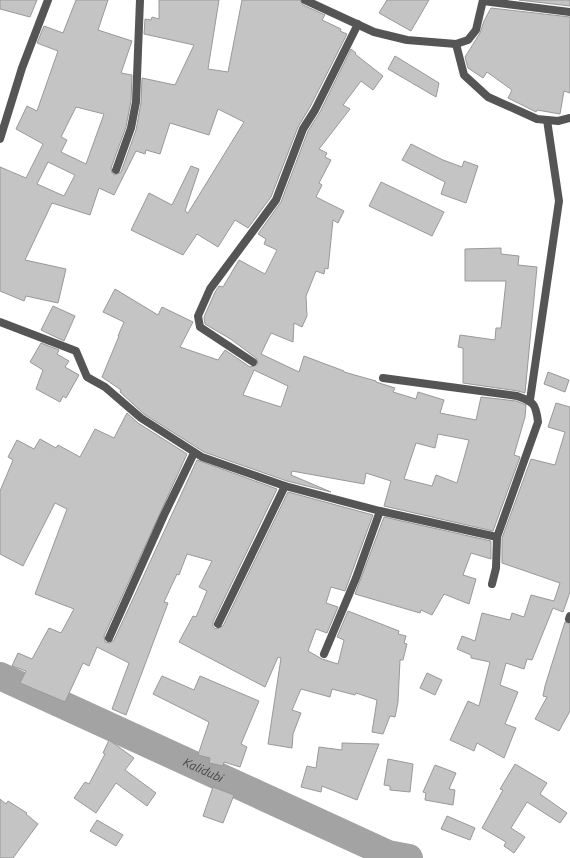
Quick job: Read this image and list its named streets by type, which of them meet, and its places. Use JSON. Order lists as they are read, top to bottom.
{
  "water": ["Kalidubi"]
}
